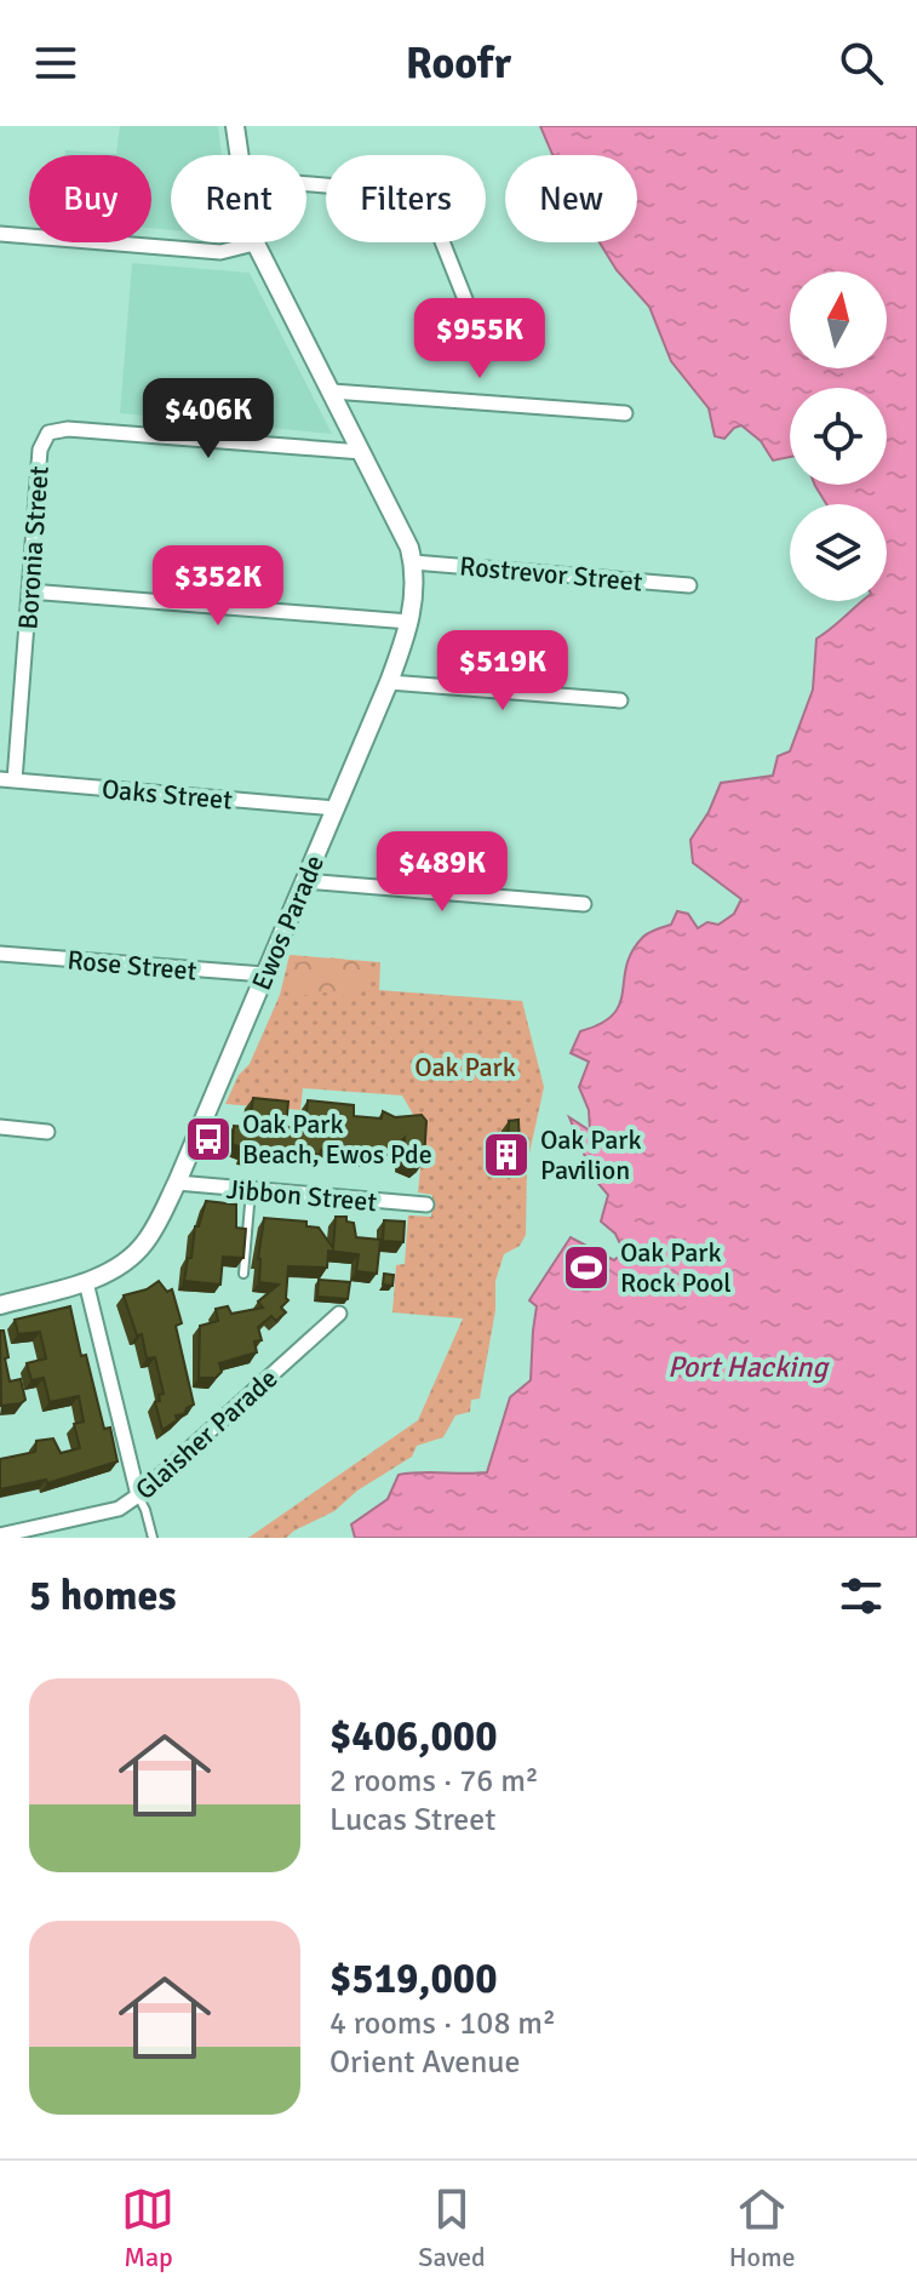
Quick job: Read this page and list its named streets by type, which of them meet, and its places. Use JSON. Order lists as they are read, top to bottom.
{
  "streets": {
    "street": [
      "Boronia Street",
      "Rostrevor Street",
      "Oaks Street",
      "Ewos Parade",
      "Rose Street",
      "Jibbon Street",
      "Glaisher Parade"
    ]
  },
  "crossings": [
    ["Boronia Street", "Oaks Street"],
    ["Boronia Street", "Ewos Parade"],
    ["Rostrevor Street", "Ewos Parade"],
    ["Oaks Street", "Ewos Parade"],
    ["Ewos Parade", "Rose Street"],
    ["Ewos Parade", "Jibbon Street"]
  ],
  "water": ["Port Hacking"],
  "parks": ["Oak Park"],
  "places": {
    "bus stop": ["Oak Park Beach, Ewos Pde"],
    "building": ["Oak Park Pavilion"],
    "sports": ["Oak Park Rock Pool"]
  },
  "north": "top",
  "page": {
    "header": "Roofr",
    "chip": [
      "Buy",
      "Rent",
      "Filters",
      "New"
    ],
    "price": [
      "$955K",
      "$406K",
      "$352K",
      "$519K",
      "$489K"
    ],
    "heading": "5 homes",
    "list": [
      {
        "name": "$406,000",
        "note": "2 rooms · 76 m² · Lucas Street"
      },
      {
        "name": "$519,000",
        "note": "4 rooms · 108 m² · Orient Avenue"
      }
    ],
    "tabs": ["Map", "Saved", "Home"]
  }
}
